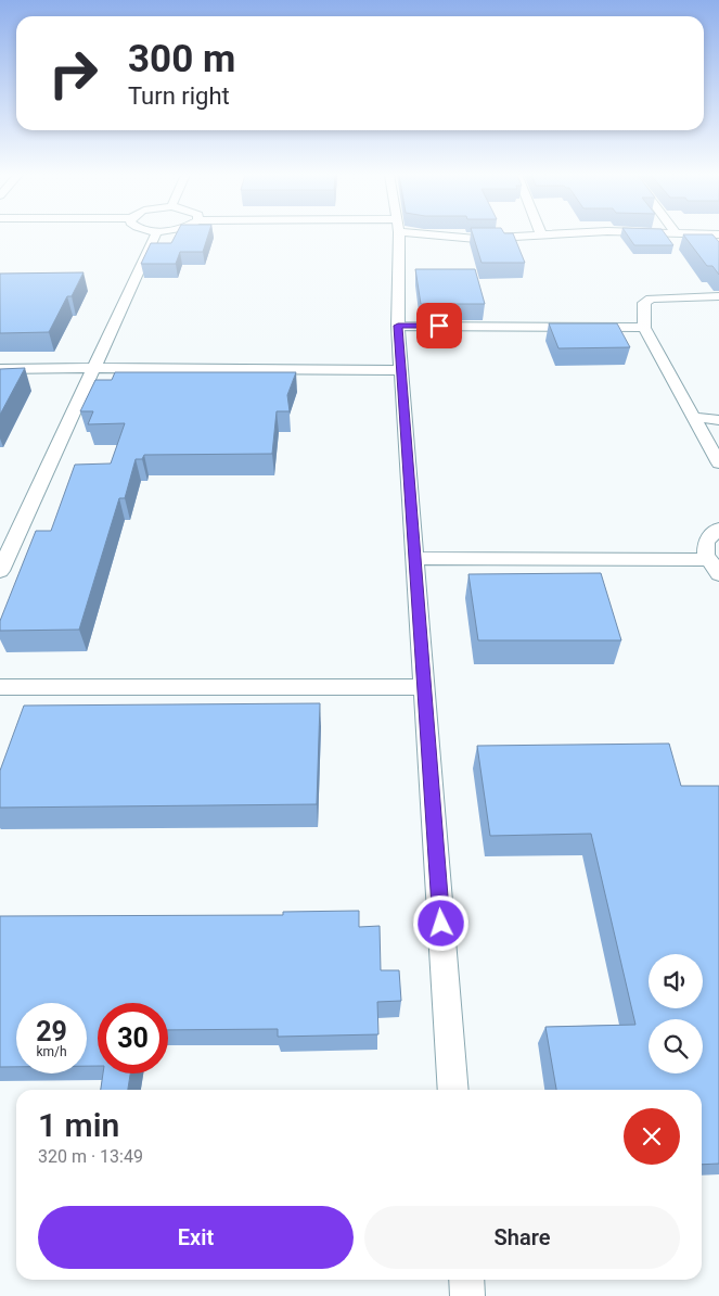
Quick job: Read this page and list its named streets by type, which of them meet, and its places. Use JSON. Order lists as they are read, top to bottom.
{
  "page": {
    "turn": ["300 m", "Turn right"],
    "speed": "29 km/h",
    "limit": "30",
    "heading": ["1 min", "320 m · 13:49"],
    "buttons": ["Exit", "Share"]
  }
}
